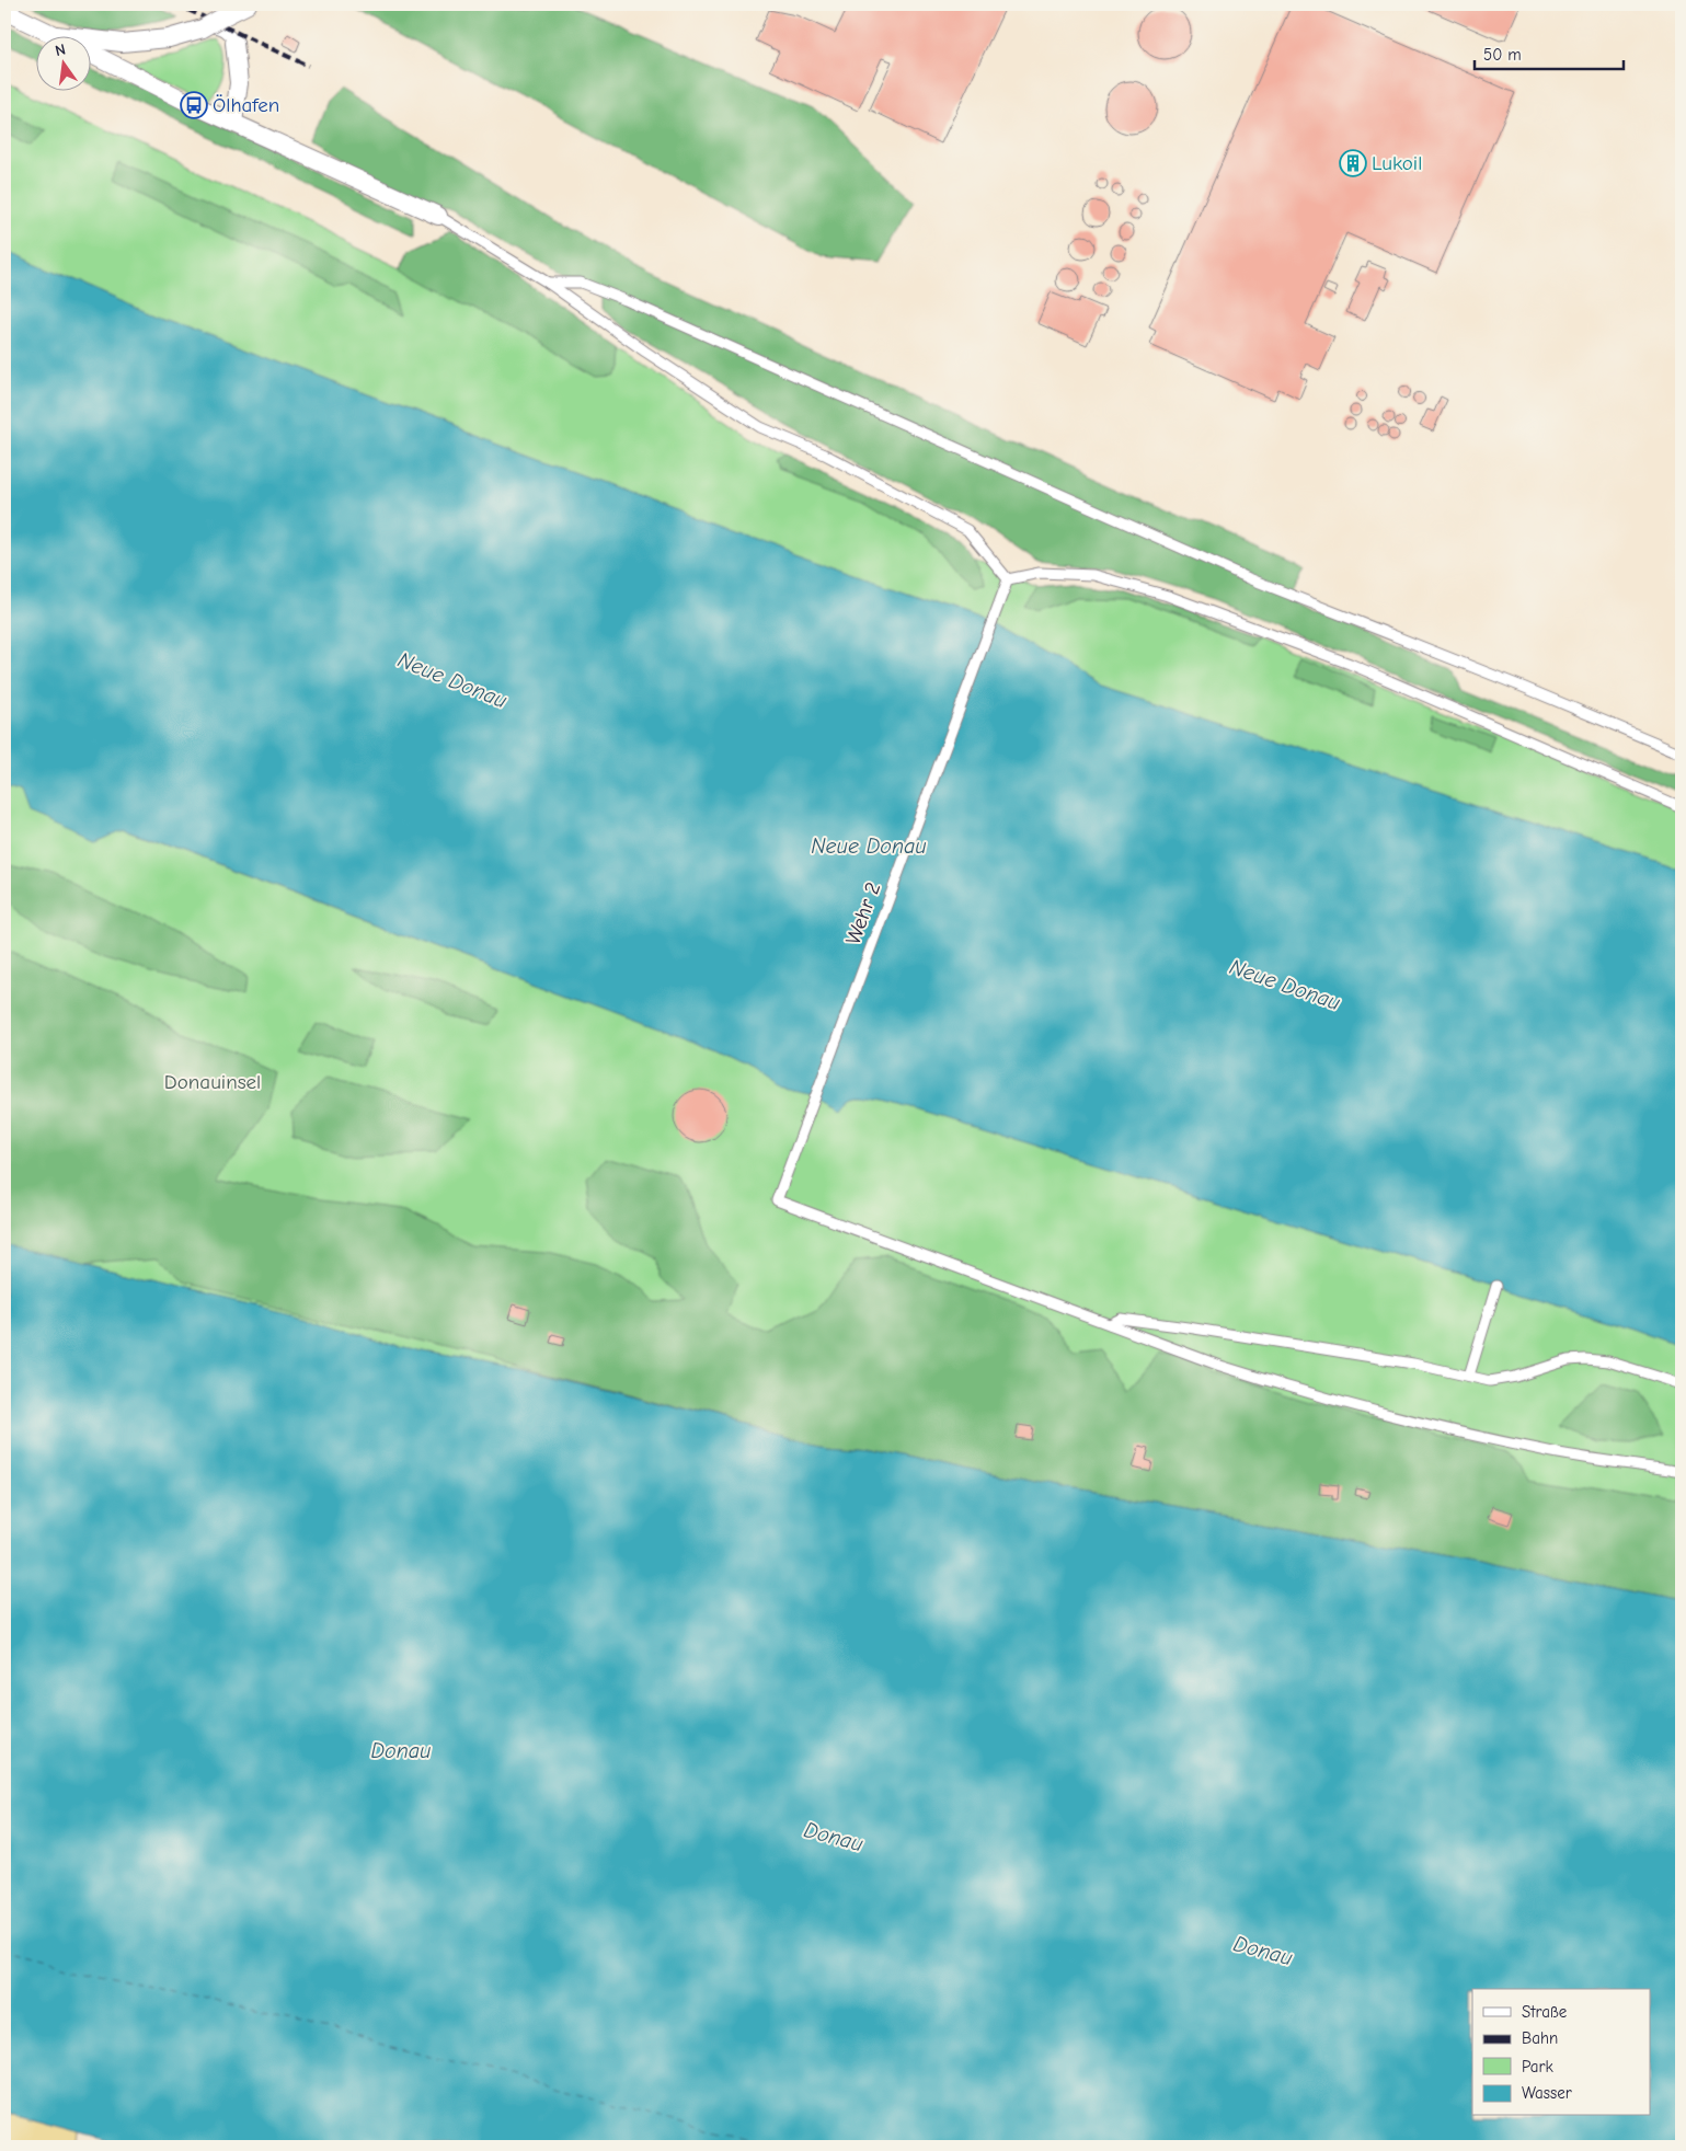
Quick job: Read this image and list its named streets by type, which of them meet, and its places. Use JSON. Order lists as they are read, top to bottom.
{
  "streets": {
    "lane": ["Wehr 2"]
  },
  "water": ["Neue Donau", "Donau"],
  "parks": ["Donauinsel"],
  "places": {
    "bus stop": ["Ölhafen"],
    "building": ["Lukoil"]
  },
  "legend": [
    "Straße",
    "Bahn",
    "Park",
    "Wasser"
  ],
  "scale_bar": "50 m",
  "north": "top"
}
